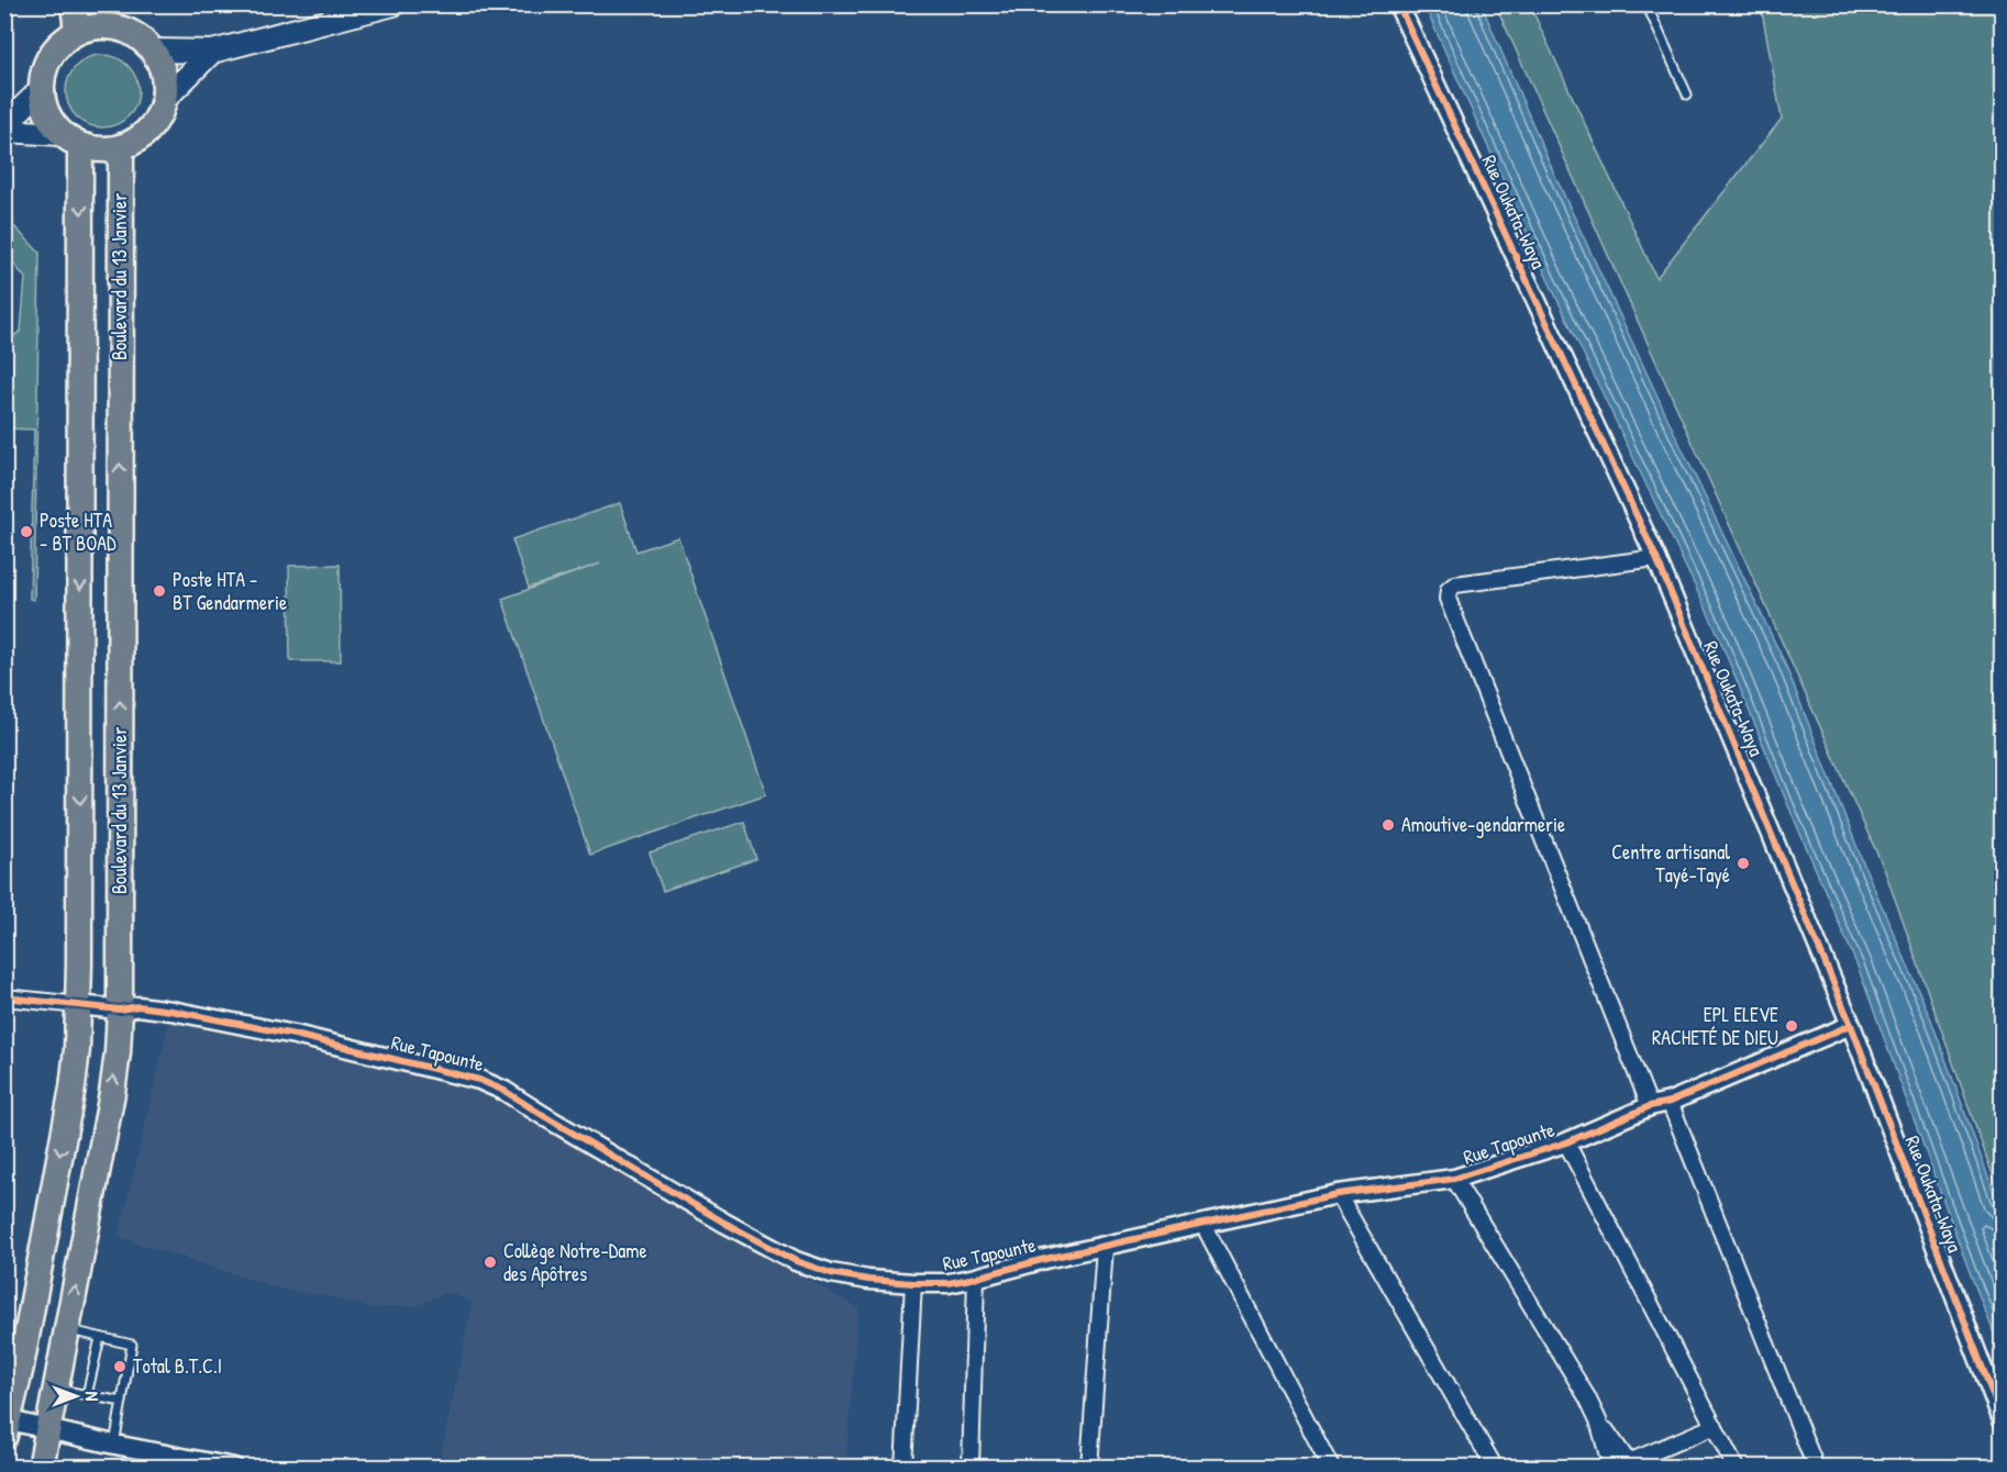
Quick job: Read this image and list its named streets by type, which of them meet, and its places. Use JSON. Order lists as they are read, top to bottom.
{
  "streets": {
    "highway": ["Boulevard du 13 Janvier"],
    "street": ["Rue Oukata-Waya", "Rue Tapounte"]
  },
  "crossings": [
    ["Rue Oukata-Waya", "Rue Tapounte"],
    ["Boulevard du 13 Janvier", "Rue Tapounte"]
  ],
  "places": [
    "Poste HTA - BT BOAD",
    "Poste HTA - BT Gendarmerie",
    "Amoutive-gendarmerie",
    "Centre artisanal Tayé-Tayé",
    "EPL ELEVE RACHETÉ DE DIEU",
    "Collège Notre-Dame des Apôtres",
    "Total B.T.C.I"
  ],
  "north": "right"
}
